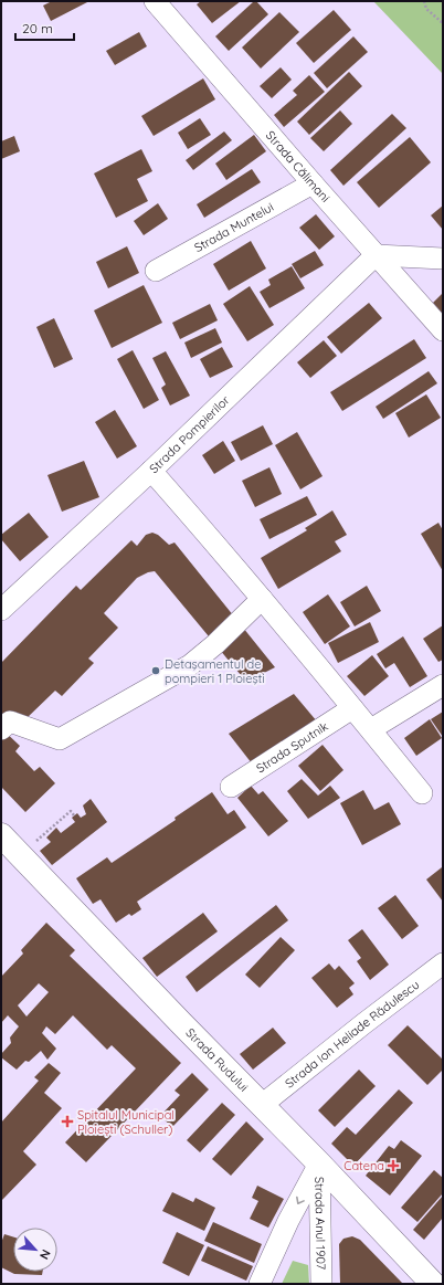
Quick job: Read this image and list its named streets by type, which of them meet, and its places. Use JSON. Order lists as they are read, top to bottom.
{
  "streets": {
    "main road": ["Strada Rudului"],
    "street": [
      "Strada Călimani",
      "Strada Muntelui",
      "Strada Pompierilor",
      "Strada Sputnik",
      "Strada Ion Heliade Rădulescu",
      "Strada Anul 1907"
    ]
  },
  "crossings": [
    ["Strada Călimani", "Strada Muntelui"],
    ["Strada Călimani", "Strada Pompierilor"],
    ["Strada Ion Heliade Rădulescu", "Strada Rudului"],
    ["Strada Rudului", "Strada Anul 1907"]
  ],
  "places": {
    "other": ["Detaşamentul de pompieri 1 Ploieşti"],
    "health": ["Spitalul Municipal Ploiești (Schuller)", "Catena"]
  },
  "scale_bar": "20 m",
  "north": "bottom right"
}
